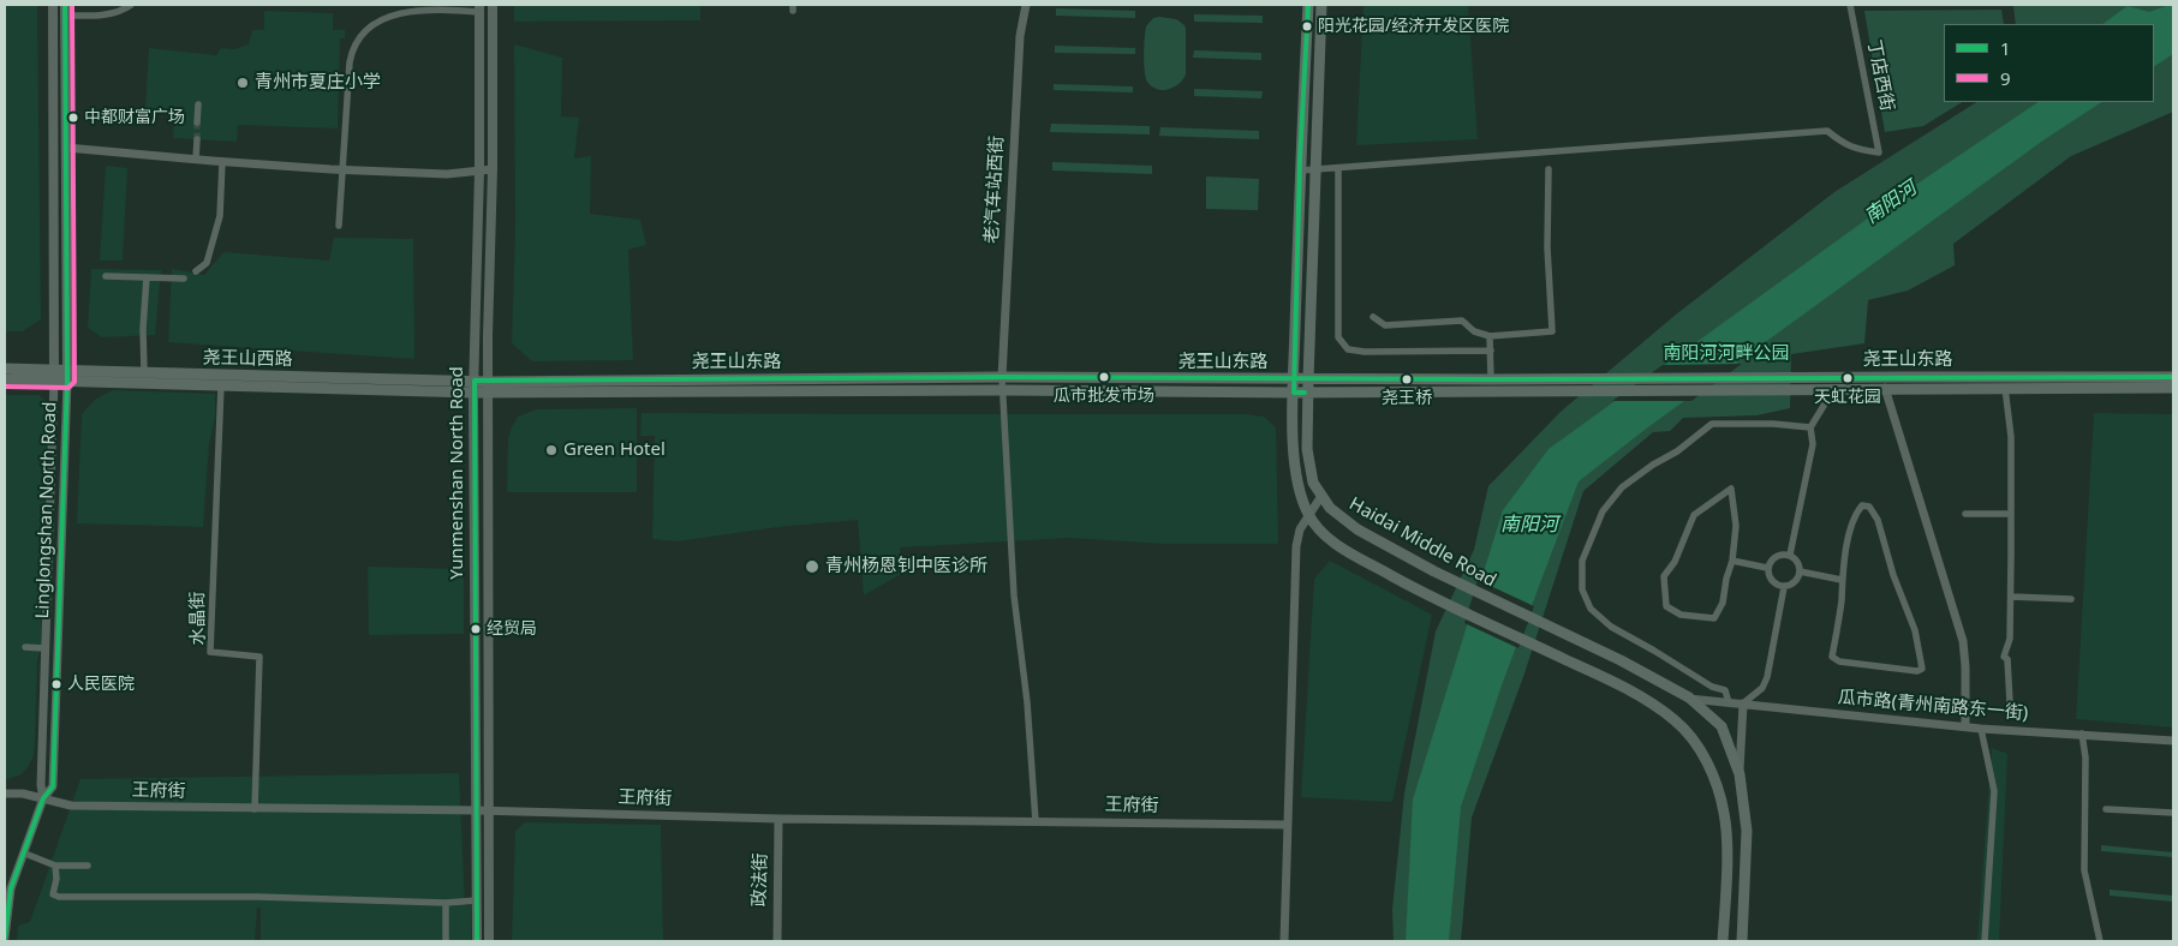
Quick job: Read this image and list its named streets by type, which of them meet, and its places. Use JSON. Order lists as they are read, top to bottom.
{
  "streets": {
    "main road": [
      "尧王山西路",
      "尧王山东路",
      "Yunmenshan North Road",
      "Linglongshan North Road",
      "Haidai Middle Road"
    ],
    "street": [
      "丁店西街",
      "老汽车站西街",
      "水晶街",
      "瓜市路(青州南路东一街)",
      "王府街",
      "政法街"
    ]
  },
  "crossings": [
    ["老汽车站西街", "尧王山东路"],
    ["尧王山西路", "尧王山东路"],
    ["尧王山西路", "Yunmenshan North Road"],
    ["尧王山西路", "Linglongshan North Road"],
    ["尧王山西路", "水晶街"],
    ["尧王山东路", "Yunmenshan North Road"],
    ["尧王山东路", "Haidai Middle Road"],
    ["Yunmenshan North Road", "王府街"],
    ["Linglongshan North Road", "王府街"],
    ["Haidai Middle Road", "瓜市路(青州南路东一街)"],
    ["水晶街", "王府街"],
    ["王府街", "政法街"]
  ],
  "water": ["南阳河"],
  "parks": ["南阳河河畔公园"],
  "places": [
    "阳光花园/经济开发区医院",
    "青州市夏庄小学",
    "中都财富广场",
    "瓜市批发市场",
    "天虹花园",
    "尧王桥",
    "Green Hotel",
    "青州杨恩钊中医诊所",
    "经贸局",
    "人民医院"
  ],
  "lines": ["transit line 1", "transit line 9"],
  "legend": ["1", "9"]
}
